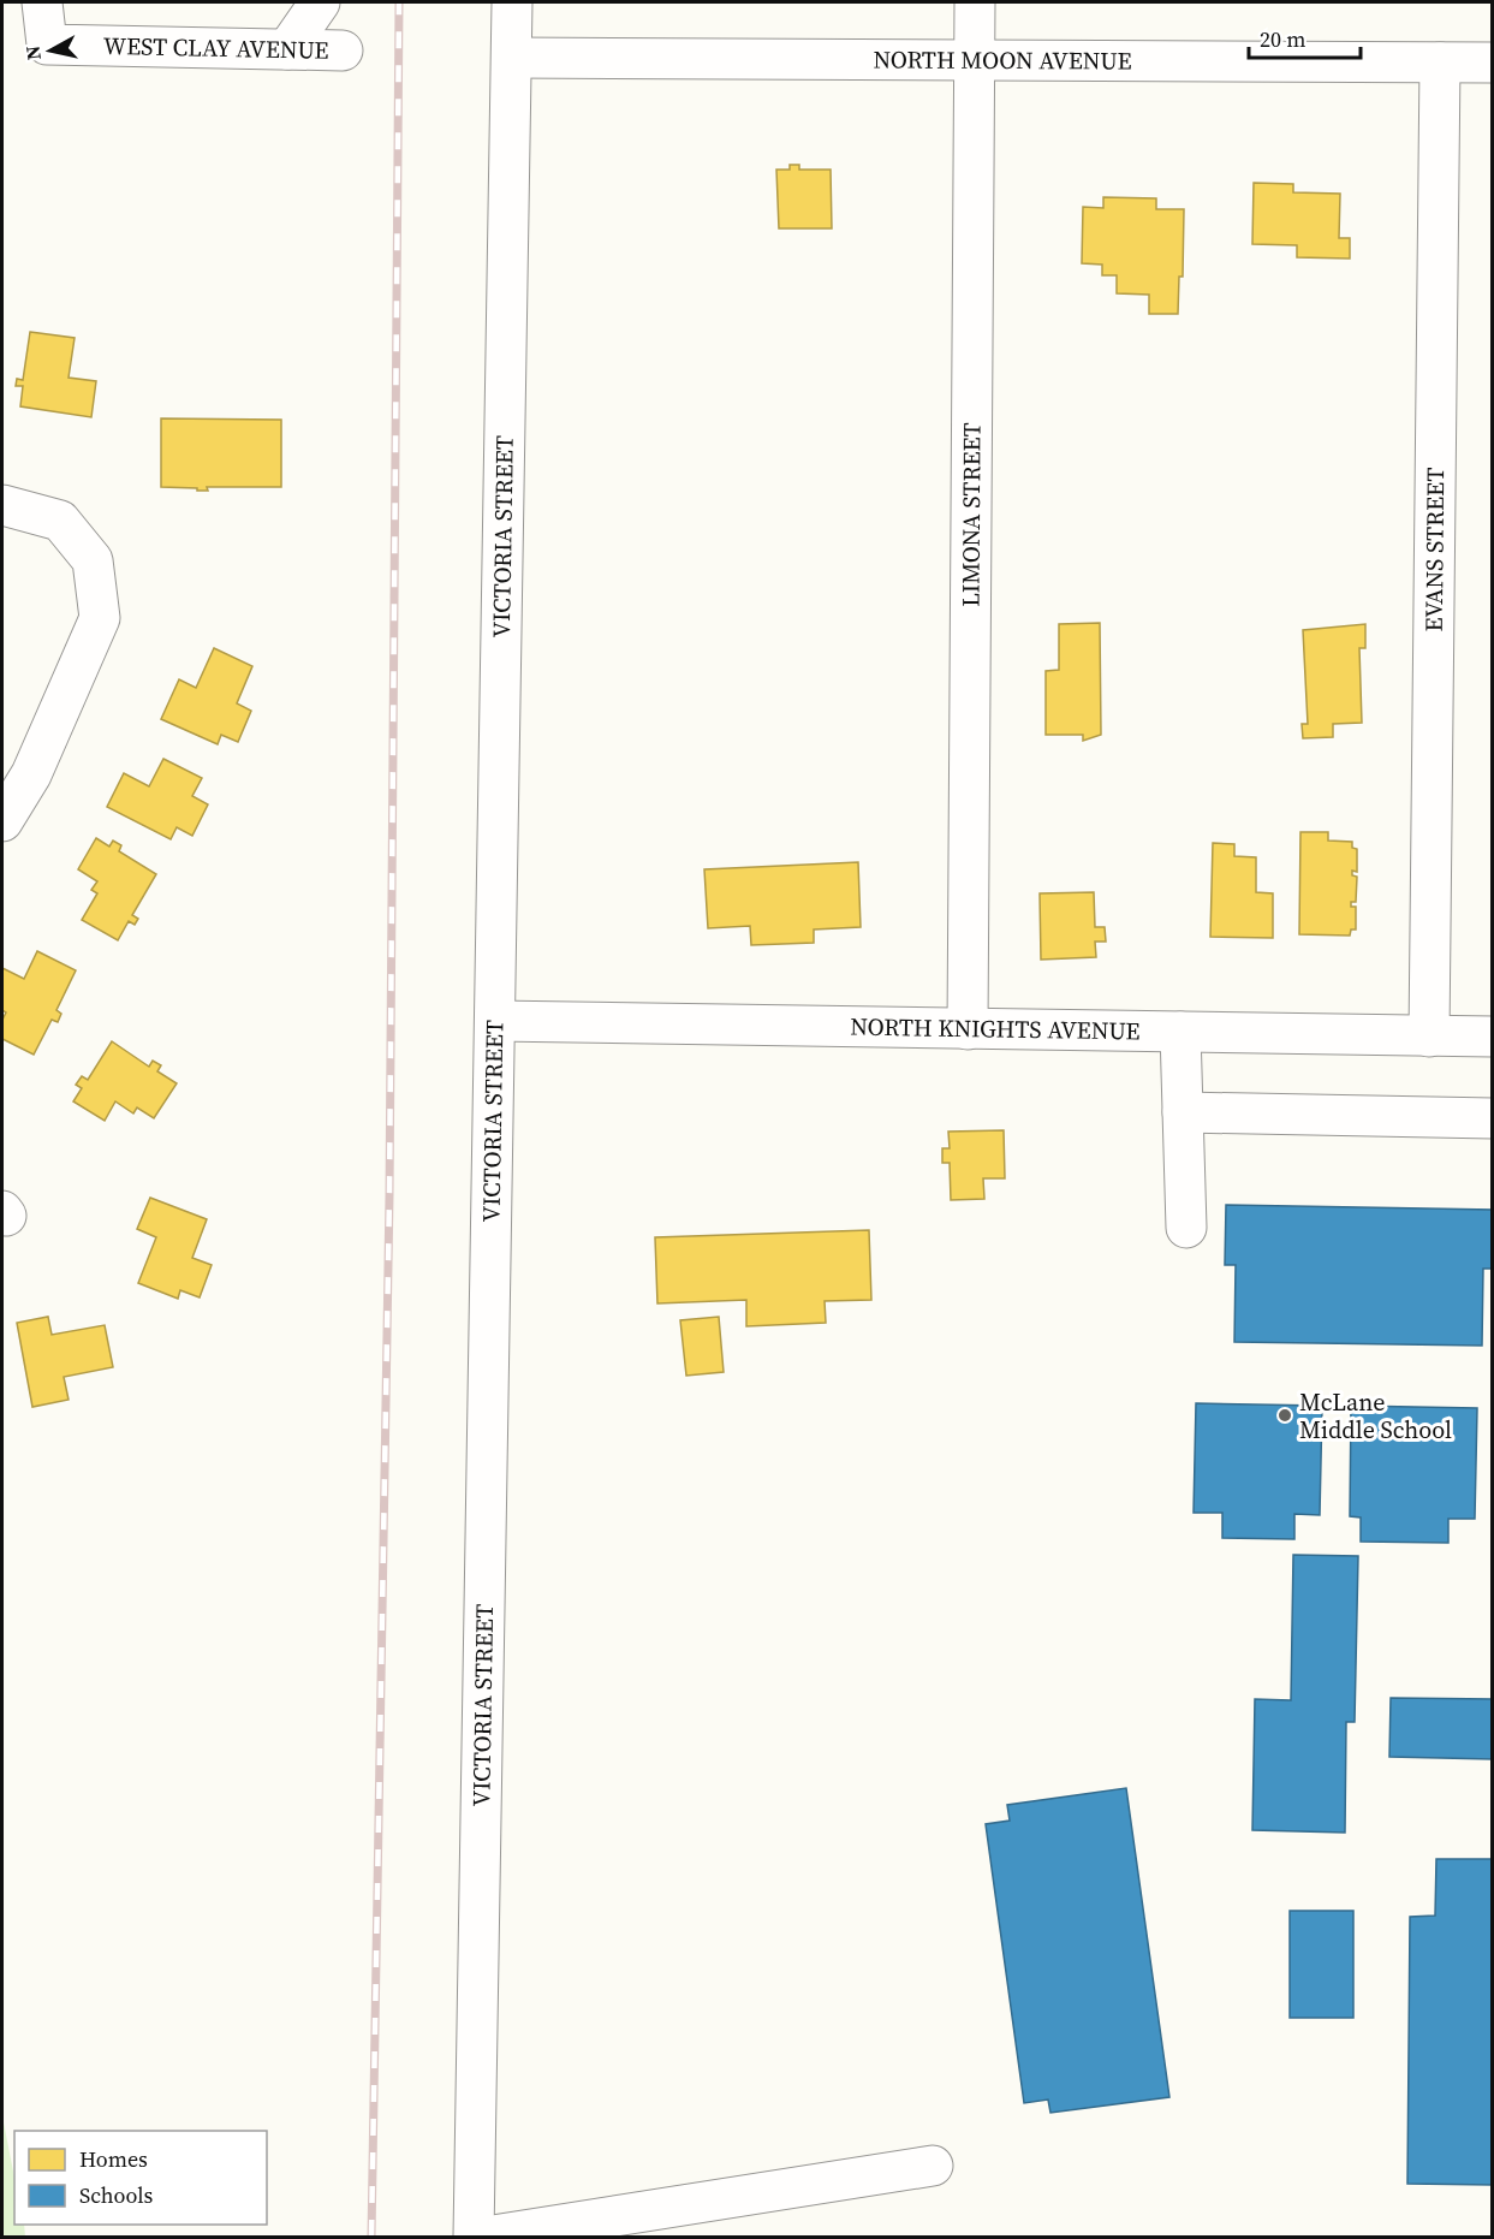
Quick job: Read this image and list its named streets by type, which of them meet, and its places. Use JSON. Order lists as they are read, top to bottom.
{
  "streets": {
    "street": [
      "WEST CLAY AVENUE",
      "NORTH MOON AVENUE",
      "LIMONA STREET",
      "VICTORIA STREET",
      "EVANS STREET",
      "NORTH KNIGHTS AVENUE"
    ]
  },
  "crossings": [
    ["NORTH MOON AVENUE", "LIMONA STREET"],
    ["NORTH MOON AVENUE", "VICTORIA STREET"],
    ["NORTH MOON AVENUE", "EVANS STREET"],
    ["LIMONA STREET", "NORTH KNIGHTS AVENUE"],
    ["VICTORIA STREET", "NORTH KNIGHTS AVENUE"],
    ["EVANS STREET", "NORTH KNIGHTS AVENUE"]
  ],
  "places": ["McLane Middle School"],
  "legend": ["Homes", "Schools"],
  "scale_bar": "20 m",
  "north": "left"
}
